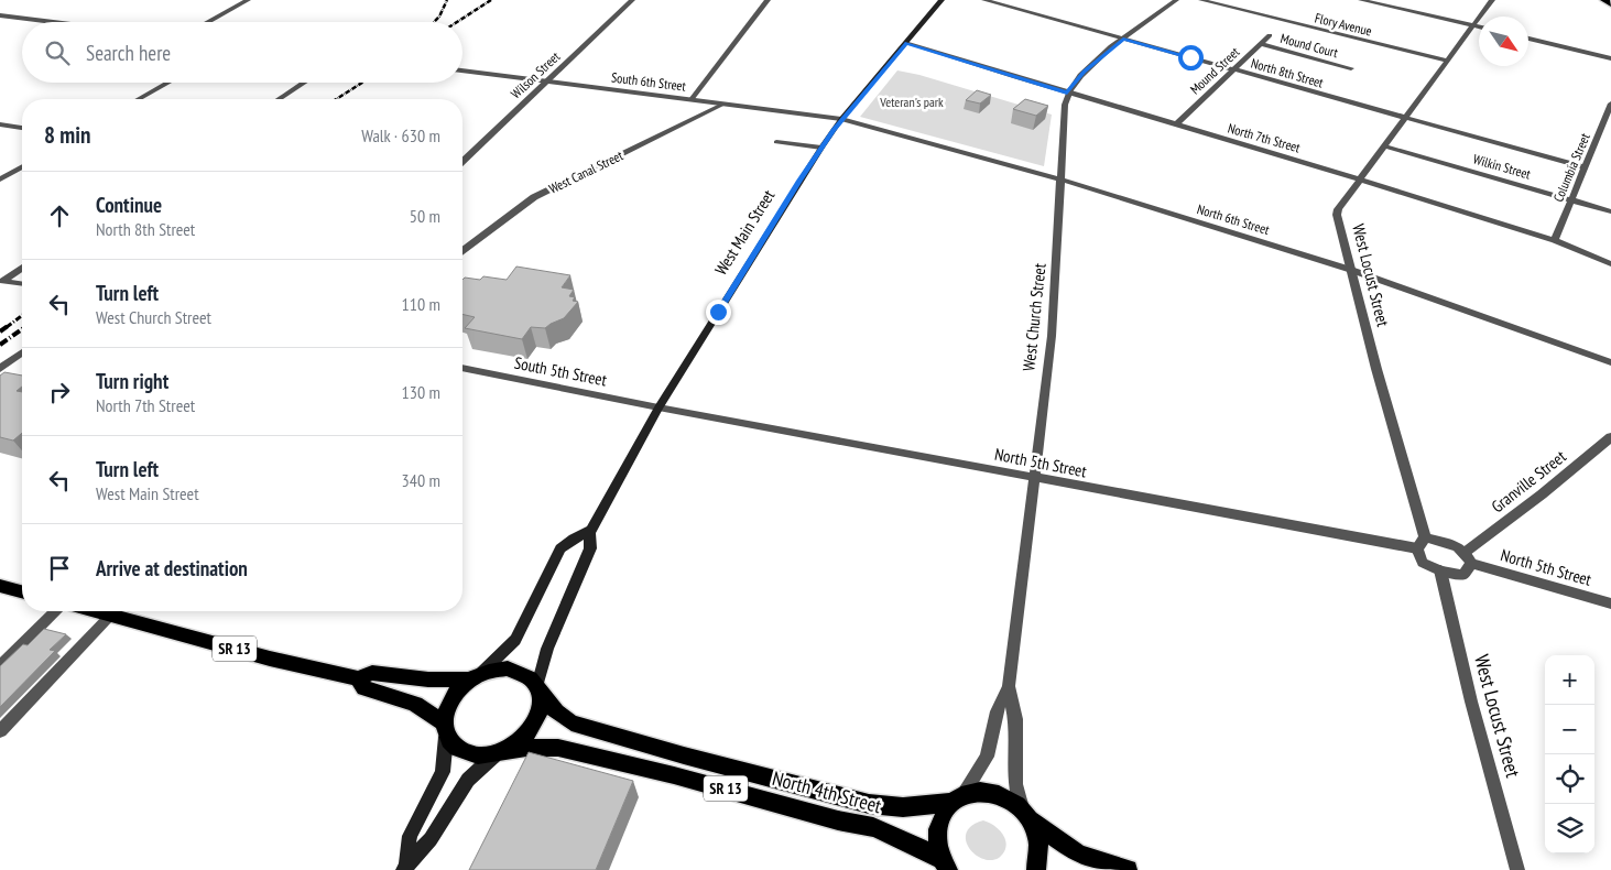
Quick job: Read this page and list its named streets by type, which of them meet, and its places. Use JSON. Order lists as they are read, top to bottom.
{
  "streets": {
    "main road": ["West Main Street", "SR 13", "North 4th Street"],
    "street": [
      "Flory Avenue",
      "Mound Court",
      "Mound Street",
      "North 8th Street",
      "Wilson Street",
      "South 6th Street",
      "North 7th Street",
      "Wilkin Street",
      "Columbia Street",
      "West Canal Street",
      "North 6th Street",
      "West Locust Street",
      "West Church Street",
      "South 5th Street",
      "North 5th Street",
      "Granville Street"
    ]
  },
  "crossings": [
    ["Flory Avenue", "West Locust Street"],
    ["Mound Court", "Mound Street"],
    ["Mound Street", "North 8th Street"],
    ["Mound Street", "North 7th Street"],
    ["North 8th Street", "Columbia Street"],
    ["North 8th Street", "West Locust Street"],
    ["Wilson Street", "South 6th Street"],
    ["South 6th Street", "West Canal Street"],
    ["South 6th Street", "North 6th Street"],
    ["South 6th Street", "West Main Street"],
    ["North 7th Street", "Columbia Street"],
    ["North 7th Street", "West Main Street"],
    ["North 7th Street", "West Locust Street"],
    ["North 7th Street", "West Church Street"],
    ["Wilkin Street", "Columbia Street"],
    ["Wilkin Street", "West Locust Street"],
    ["North 6th Street", "West Main Street"],
    ["North 6th Street", "West Locust Street"],
    ["North 6th Street", "West Church Street"],
    ["West Main Street", "South 5th Street"],
    ["West Main Street", "North 5th Street"],
    ["West Locust Street", "North 5th Street"],
    ["West Locust Street", "Granville Street"],
    ["West Church Street", "North 5th Street"],
    ["West Church Street", "North 4th Street"],
    ["South 5th Street", "North 5th Street"],
    ["North 5th Street", "Granville Street"]
  ],
  "parks": ["Veteran's park"],
  "north": "bottom right",
  "page": {
    "search": "Search here",
    "heading": ["8 min", "Walk · 630 m"],
    "list": [
      ["Continue", "North 8th Street", "50 m"],
      ["Turn left", "West Church Street", "110 m"],
      ["Turn right", "North 7th Street", "130 m"],
      ["Turn left", "West Main Street", "340 m"],
      "Arrive at destination"
    ],
    "map_buttons": ["+", "−"]
  }
}
